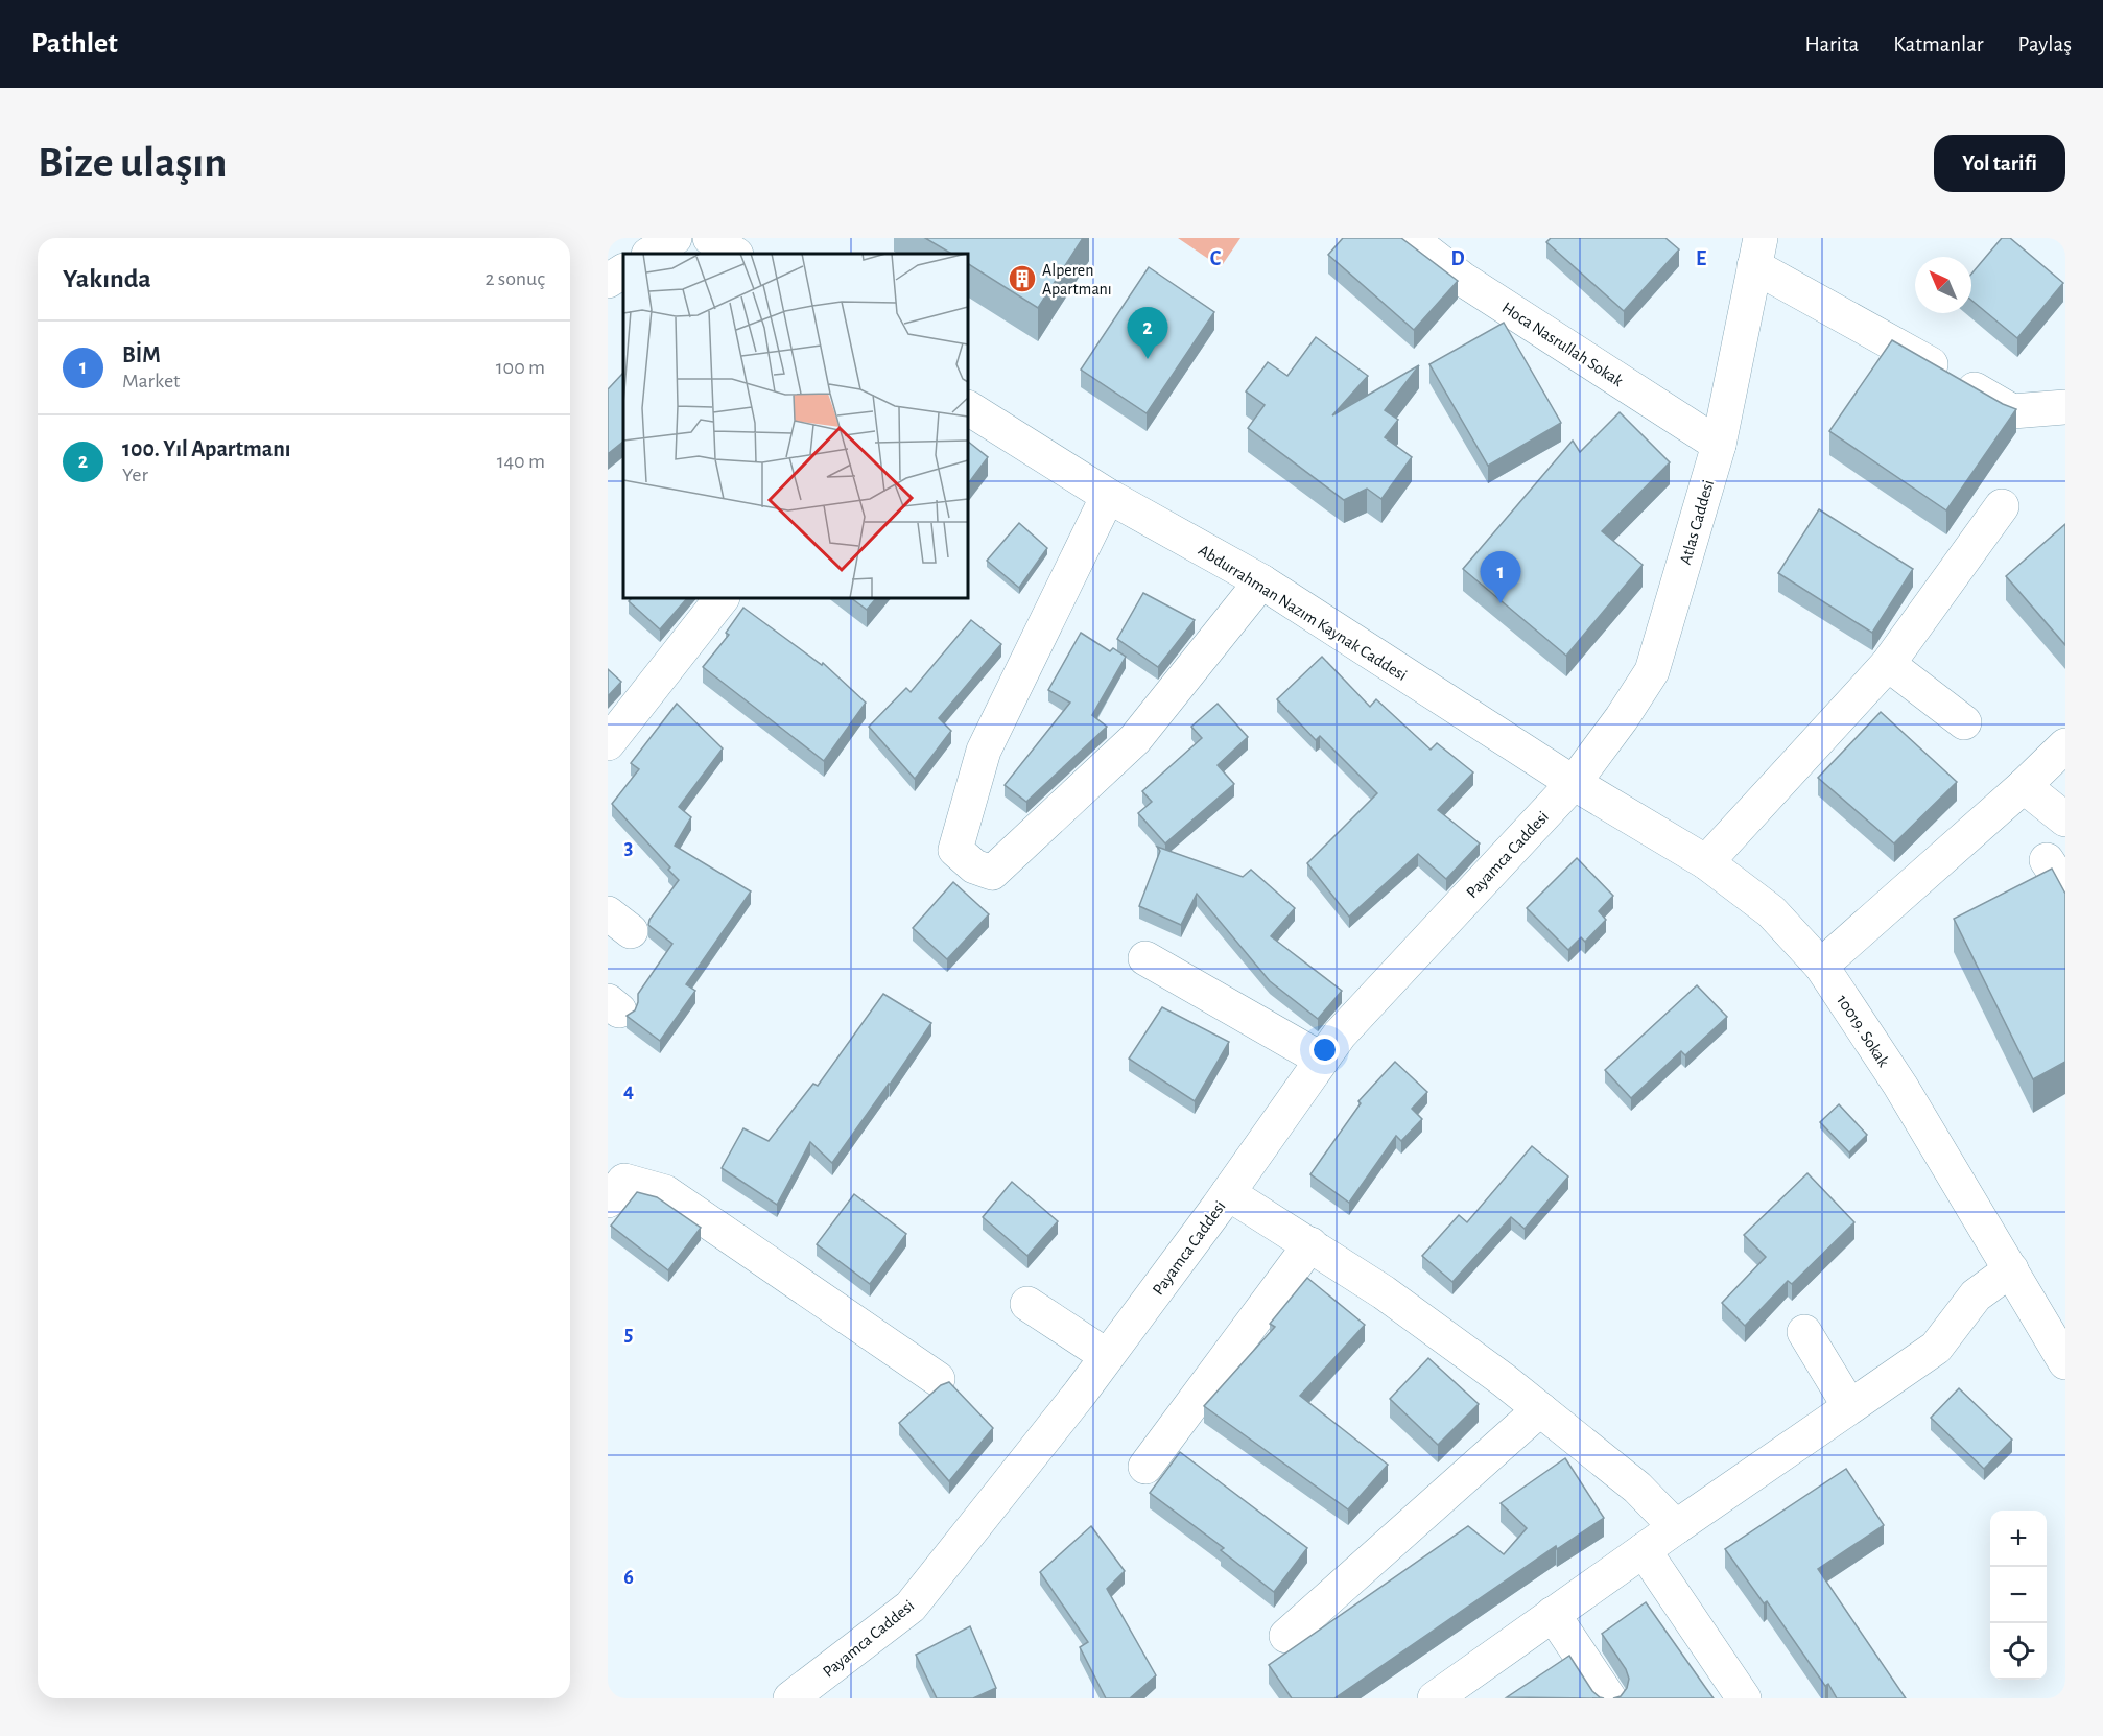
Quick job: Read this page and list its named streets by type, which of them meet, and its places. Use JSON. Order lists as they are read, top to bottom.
{
  "streets": {
    "street": [
      "Hoca Nasrullah Sokak",
      "Atlas Caddesi",
      "Abdurrahman Nazım Kaynak Caddesi",
      "Payamca Caddesi",
      "10019. Sokak"
    ]
  },
  "crossings": [
    ["Hoca Nasrullah Sokak", "Atlas Caddesi"],
    ["Atlas Caddesi", "Abdurrahman Nazım Kaynak Caddesi"],
    ["Atlas Caddesi", "Payamca Caddesi"],
    ["Atlas Caddesi", "10019. Sokak"],
    ["Abdurrahman Nazım Kaynak Caddesi", "Payamca Caddesi"],
    ["Abdurrahman Nazım Kaynak Caddesi", "10019. Sokak"],
    ["Payamca Caddesi", "10019. Sokak"]
  ],
  "places": {
    "building": ["Alperen Apartmanı"]
  },
  "north": "top left",
  "page": {
    "header": "Pathlet",
    "nav": ["Harita", "Katmanlar", "Paylaş"],
    "buttons": "Yol tarifi",
    "title": "Bize ulaşın",
    "heading": ["Yakında", "2 sonuç"],
    "pins": ["2", "1"],
    "list": [
      {
        "mark": "1",
        "name": "BİM",
        "note": "Market",
        "value": "100 m"
      },
      {
        "mark": "2",
        "name": "100. Yıl Apartmanı",
        "note": "Yer",
        "value": "140 m"
      }
    ],
    "map_buttons": ["+", "−"]
  },
  "grid": {
    "columns": ["C", "D", "E"],
    "rows": [
      "3",
      "4",
      "5",
      "6"
    ]
  }
}
